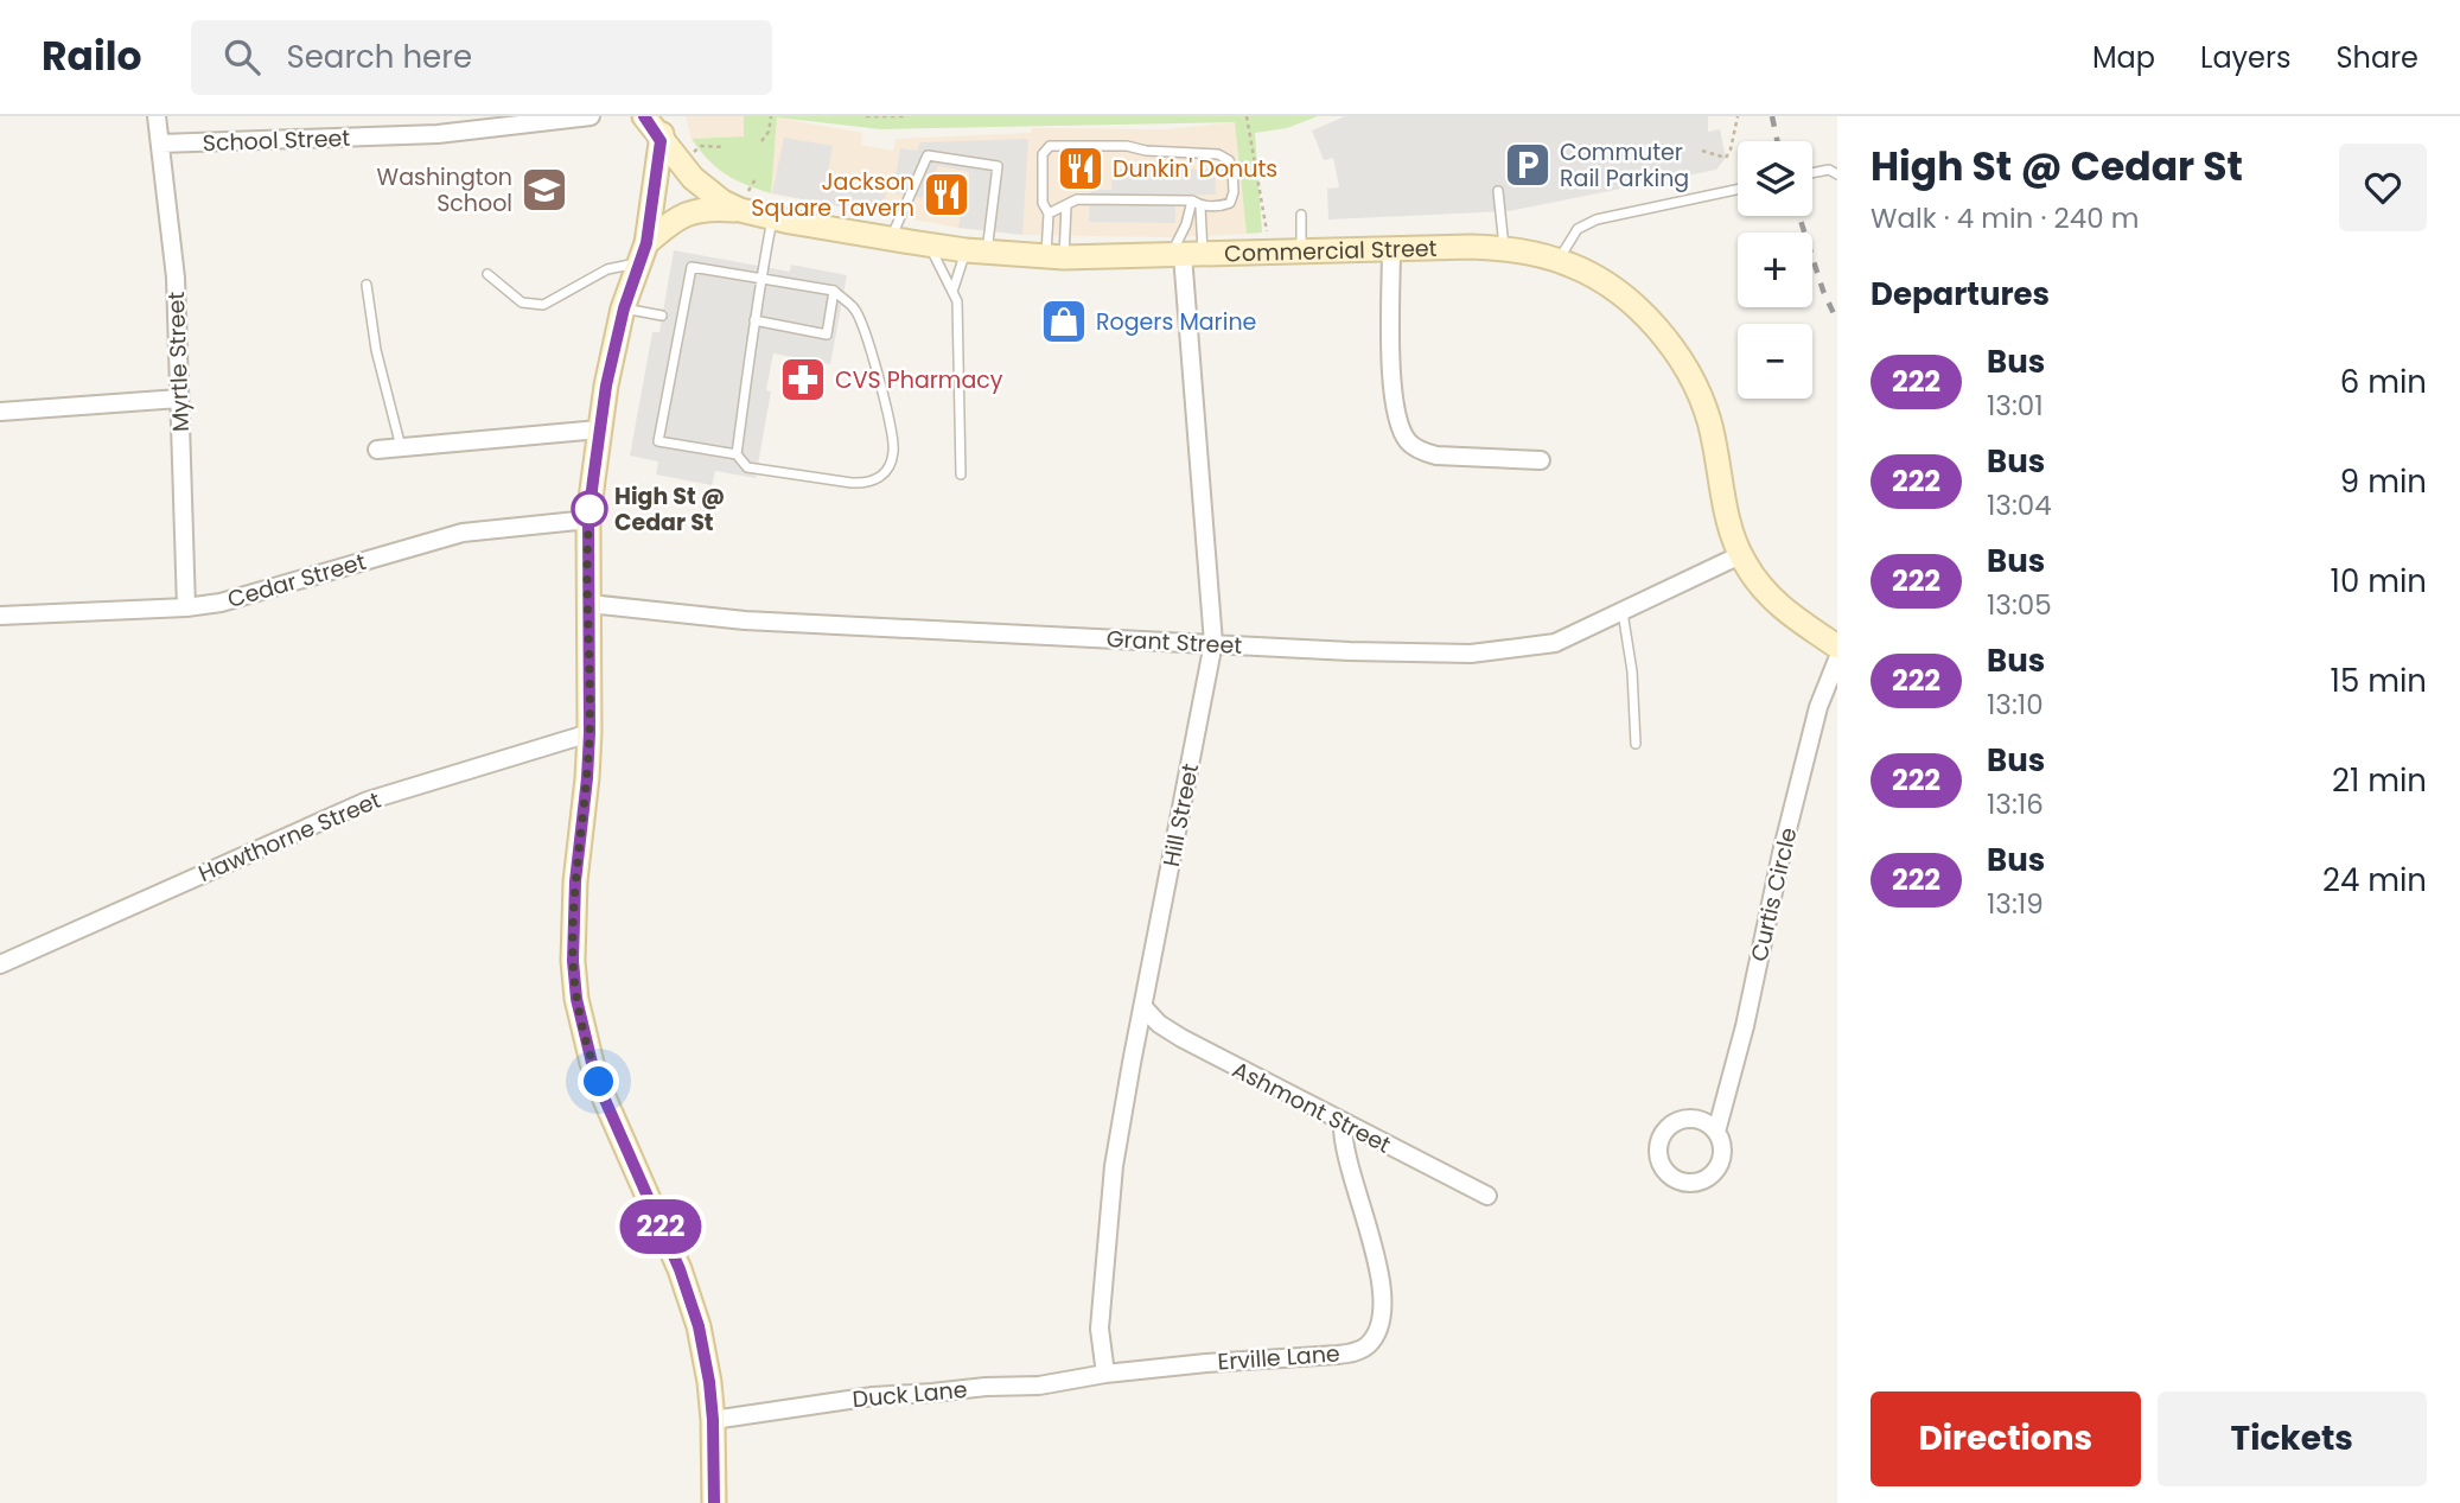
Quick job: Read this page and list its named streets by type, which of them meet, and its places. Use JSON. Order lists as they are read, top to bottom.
{
  "streets": {
    "main road": ["Commercial Street"],
    "street": [
      "School Street",
      "Myrtle Street",
      "Cedar Street",
      "Grant Street",
      "Hill Street",
      "Hawthorne Street",
      "Curtis Circle",
      "Ashmont Street",
      "Erville Lane",
      "Duck Lane"
    ]
  },
  "crossings": [
    ["School Street", "Myrtle Street"],
    ["Commercial Street", "Grant Street"],
    ["Commercial Street", "Hill Street"],
    ["Myrtle Street", "Cedar Street"],
    ["Grant Street", "Hill Street"],
    ["Hill Street", "Ashmont Street"],
    ["Hill Street", "Erville Lane"],
    ["Hill Street", "Duck Lane"],
    ["Ashmont Street", "Erville Lane"],
    ["Erville Lane", "Duck Lane"]
  ],
  "places": {
    "parking": ["Commuter Rail Parking"],
    "restaurant": ["Dunkin' Donuts", "Jackson Square Tavern"],
    "school or university": ["Washington School"],
    "shop": ["Rogers Marine"],
    "pharmacy": ["CVS Pharmacy"],
    "other": ["High St @ Cedar St"]
  },
  "lines": ["bus line 222"],
  "page": {
    "header": "Railo",
    "search": "Search here",
    "nav": ["Map", "Layers", "Share"],
    "on_map": "222",
    "heading": [
      ["High St @ Cedar St", "Walk · 4 min · 240 m"],
      "Departures"
    ],
    "map_buttons": ["+", "−"],
    "list": [
      {
        "mark": "222",
        "name": "Bus",
        "note": "13:01",
        "value": "6 min"
      },
      {
        "mark": "222",
        "name": "Bus",
        "note": "13:04",
        "value": "9 min"
      },
      {
        "mark": "222",
        "name": "Bus",
        "note": "13:05",
        "value": "10 min"
      },
      {
        "mark": "222",
        "name": "Bus",
        "note": "13:10",
        "value": "15 min"
      },
      {
        "mark": "222",
        "name": "Bus",
        "note": "13:16",
        "value": "21 min"
      },
      {
        "mark": "222",
        "name": "Bus",
        "note": "13:19",
        "value": "24 min"
      }
    ],
    "buttons": ["Directions", "Tickets"]
  }
}
